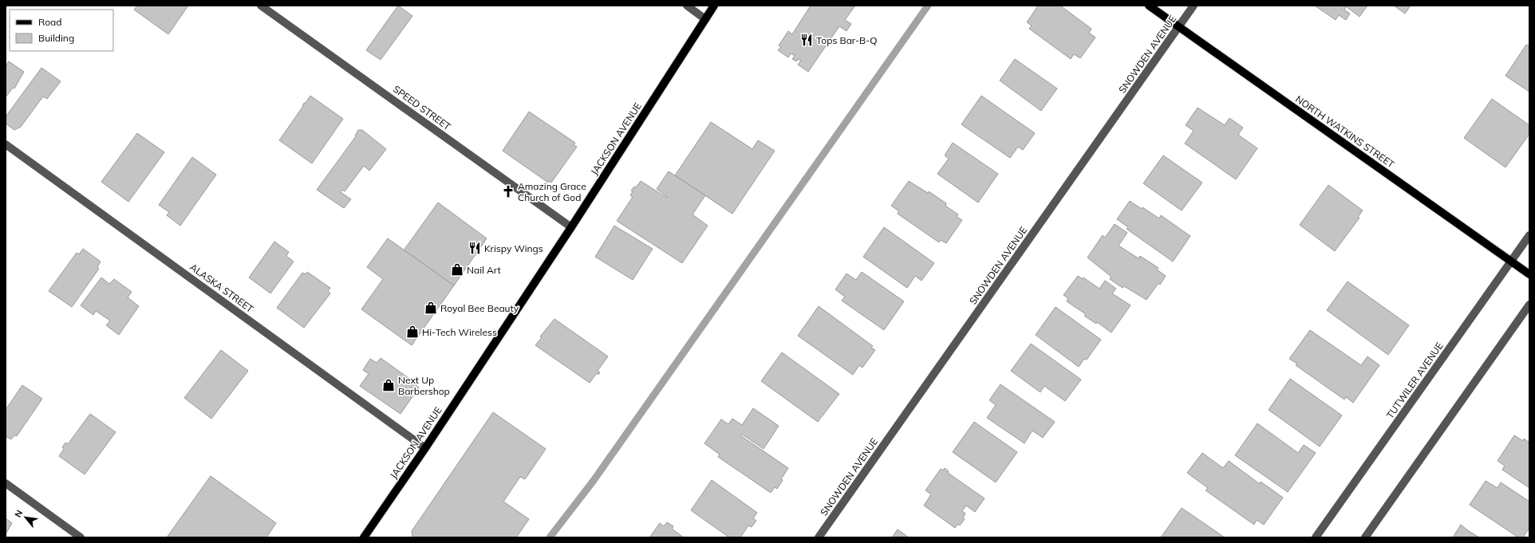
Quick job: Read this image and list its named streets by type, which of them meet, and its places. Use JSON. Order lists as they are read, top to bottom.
{
  "streets": {
    "main road": ["NORTH WATKINS STREET", "JACKSON AVENUE"],
    "street": [
      "SNOWDEN AVENUE",
      "SPEED STREET",
      "ALASKA STREET",
      "TUTWILER AVENUE"
    ]
  },
  "crossings": [
    ["SNOWDEN AVENUE", "NORTH WATKINS STREET"],
    ["SPEED STREET", "JACKSON AVENUE"],
    ["NORTH WATKINS STREET", "TUTWILER AVENUE"],
    ["JACKSON AVENUE", "ALASKA STREET"]
  ],
  "places": {
    "restaurant": ["Tops Bar-B-Q", "Krispy Wings"],
    "church": ["Amazing Grace Church of God"],
    "shop": [
      "Nail Art",
      "Royal Bee Beauty",
      "Hi-Tech Wireless",
      "Next Up Barbershop"
    ]
  },
  "legend": ["Road", "Building"],
  "north": "top left"
}
